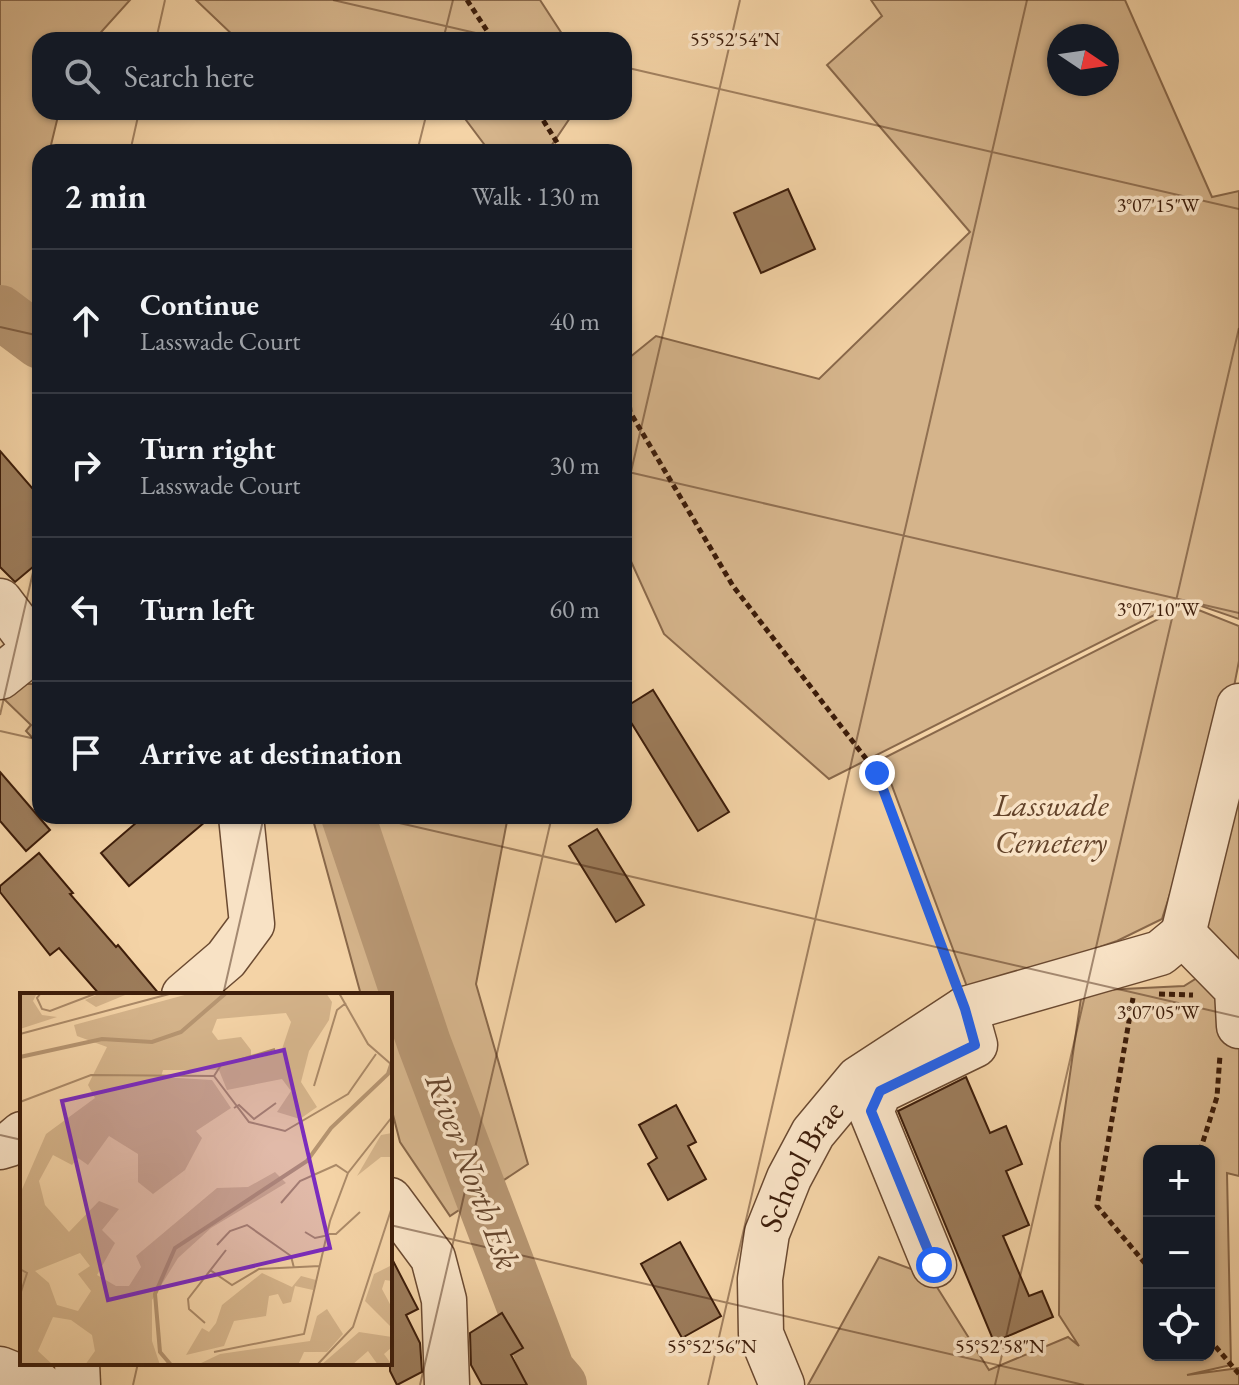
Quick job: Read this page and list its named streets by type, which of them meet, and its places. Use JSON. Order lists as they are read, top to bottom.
{
  "streets": {
    "street": ["School Brae"]
  },
  "water": ["River North Esk"],
  "parks": ["Lasswade Cemetery"],
  "north": "right",
  "page": {
    "search": "Search here",
    "heading": ["2 min", "Walk · 130 m"],
    "list": [
      ["Continue", "Lasswade Court", "40 m"],
      ["Turn right", "Lasswade Court", "30 m"],
      ["Turn left", "60 m"],
      "Arrive at destination"
    ],
    "map_buttons": ["+", "−"]
  },
  "coordinates": [
    "55°52'54\"N",
    "3°07'15\"W",
    "3°07'10\"W",
    "3°07'05\"W",
    "55°52'56\"N",
    "55°52'58\"N"
  ]
}
